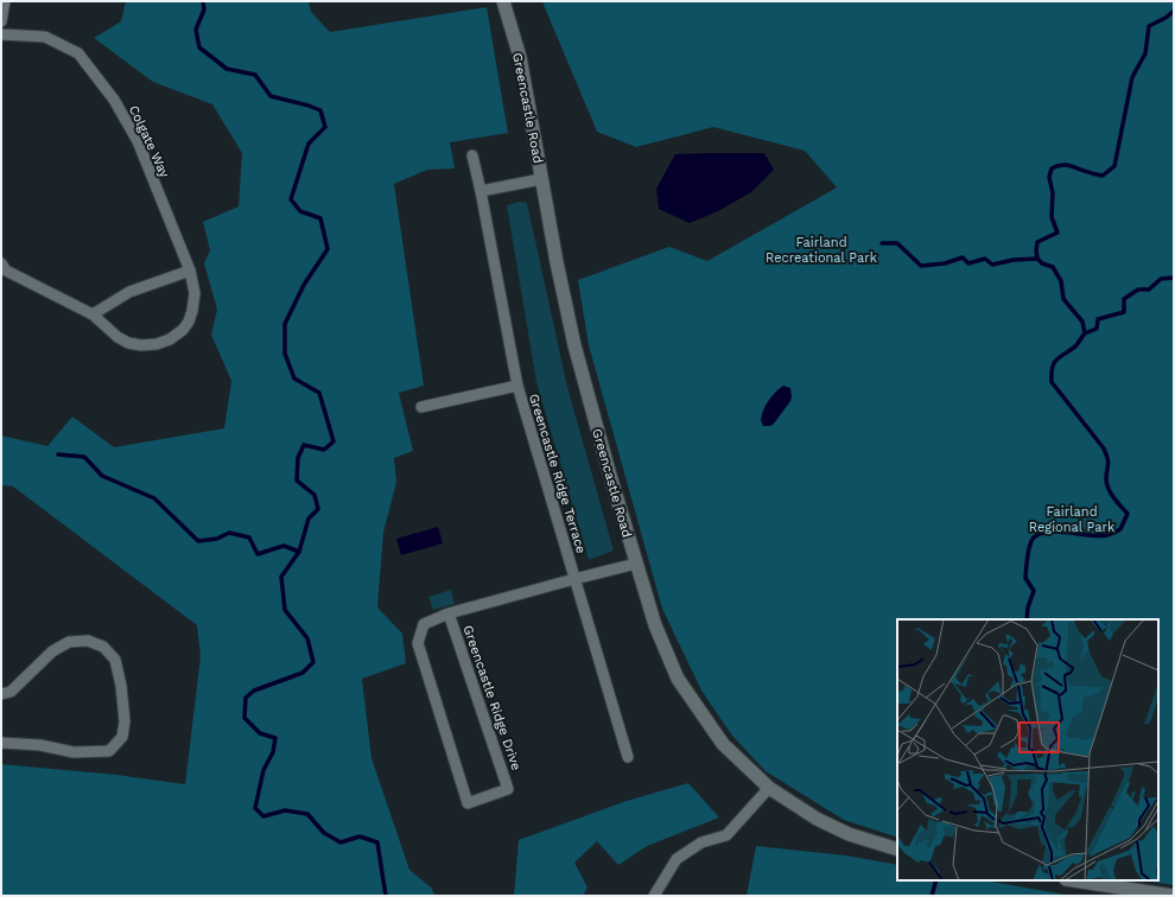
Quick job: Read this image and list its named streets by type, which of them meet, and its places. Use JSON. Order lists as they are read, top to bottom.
{
  "streets": {
    "street": [
      "Greencastle Road",
      "Colgate Way",
      "Greencastle Ridge Terrace",
      "Greencastle Ridge Drive"
    ]
  },
  "crossings": [
    ["Greencastle Road", "Greencastle Ridge Drive"],
    ["Greencastle Ridge Terrace", "Greencastle Ridge Drive"]
  ],
  "parks": ["Fairland Recreational Park", "Fairland Regional Park"]
}
